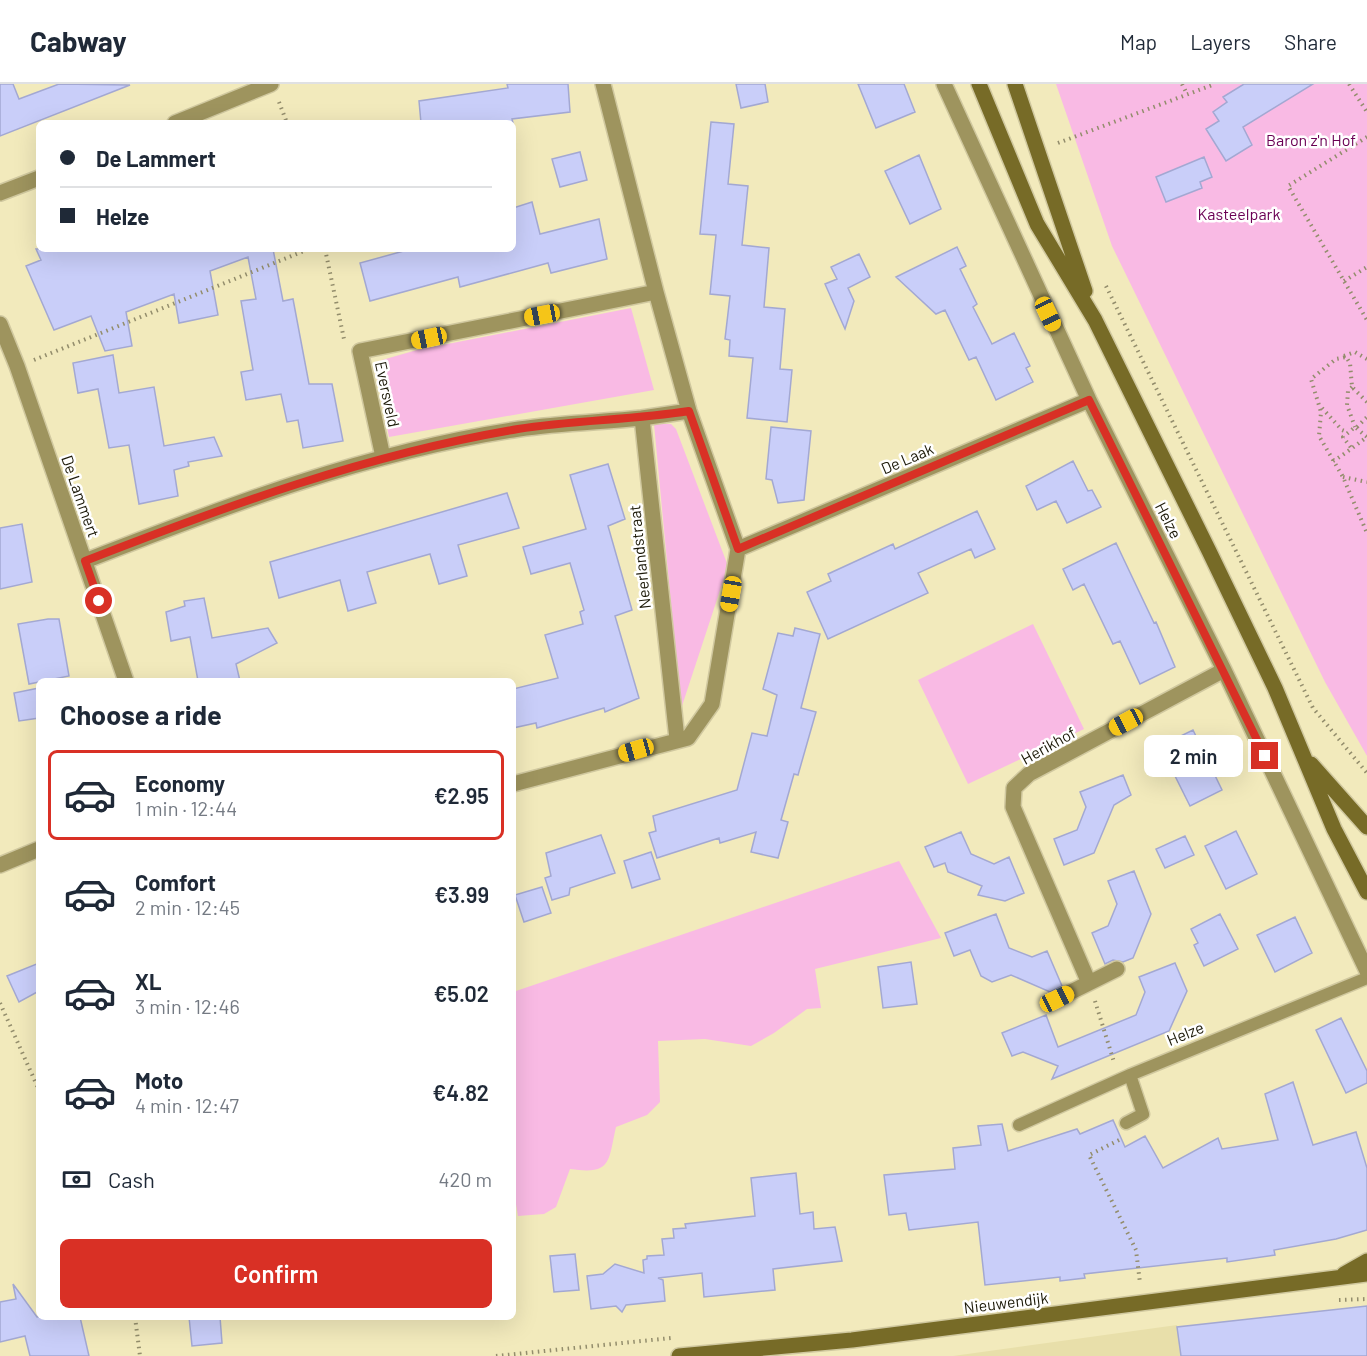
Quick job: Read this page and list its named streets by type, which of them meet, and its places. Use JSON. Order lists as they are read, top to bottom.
{
  "streets": {
    "main road": ["Helze", "Nieuwendijk"],
    "street": [
      "Eversveld",
      "De Laak",
      "De Lammert",
      "Neerlandstraat",
      "Herikhof"
    ]
  },
  "crossings": [
    ["De Laak", "Helze"],
    ["Helze", "Herikhof"]
  ],
  "parks": ["Baron z'n Hof", "Kasteelpark"],
  "page": {
    "header": "Cabway",
    "nav": ["Map", "Layers", "Share"],
    "banner": ["De Lammert", "Helze"],
    "heading": "Choose a ride",
    "bubble": "2 min",
    "list": [
      {
        "name": "Economy",
        "note": "1 min · 12:44",
        "value": "€2.95"
      },
      {
        "name": "Comfort",
        "note": "2 min · 12:45",
        "value": "€3.99"
      },
      {
        "name": "XL",
        "note": "3 min · 12:46",
        "value": "€5.02"
      },
      {
        "name": "Moto",
        "note": "4 min · 12:47",
        "value": "€4.82"
      }
    ],
    "pay": ["Cash", "420 m"],
    "buttons": "Confirm"
  }
}
